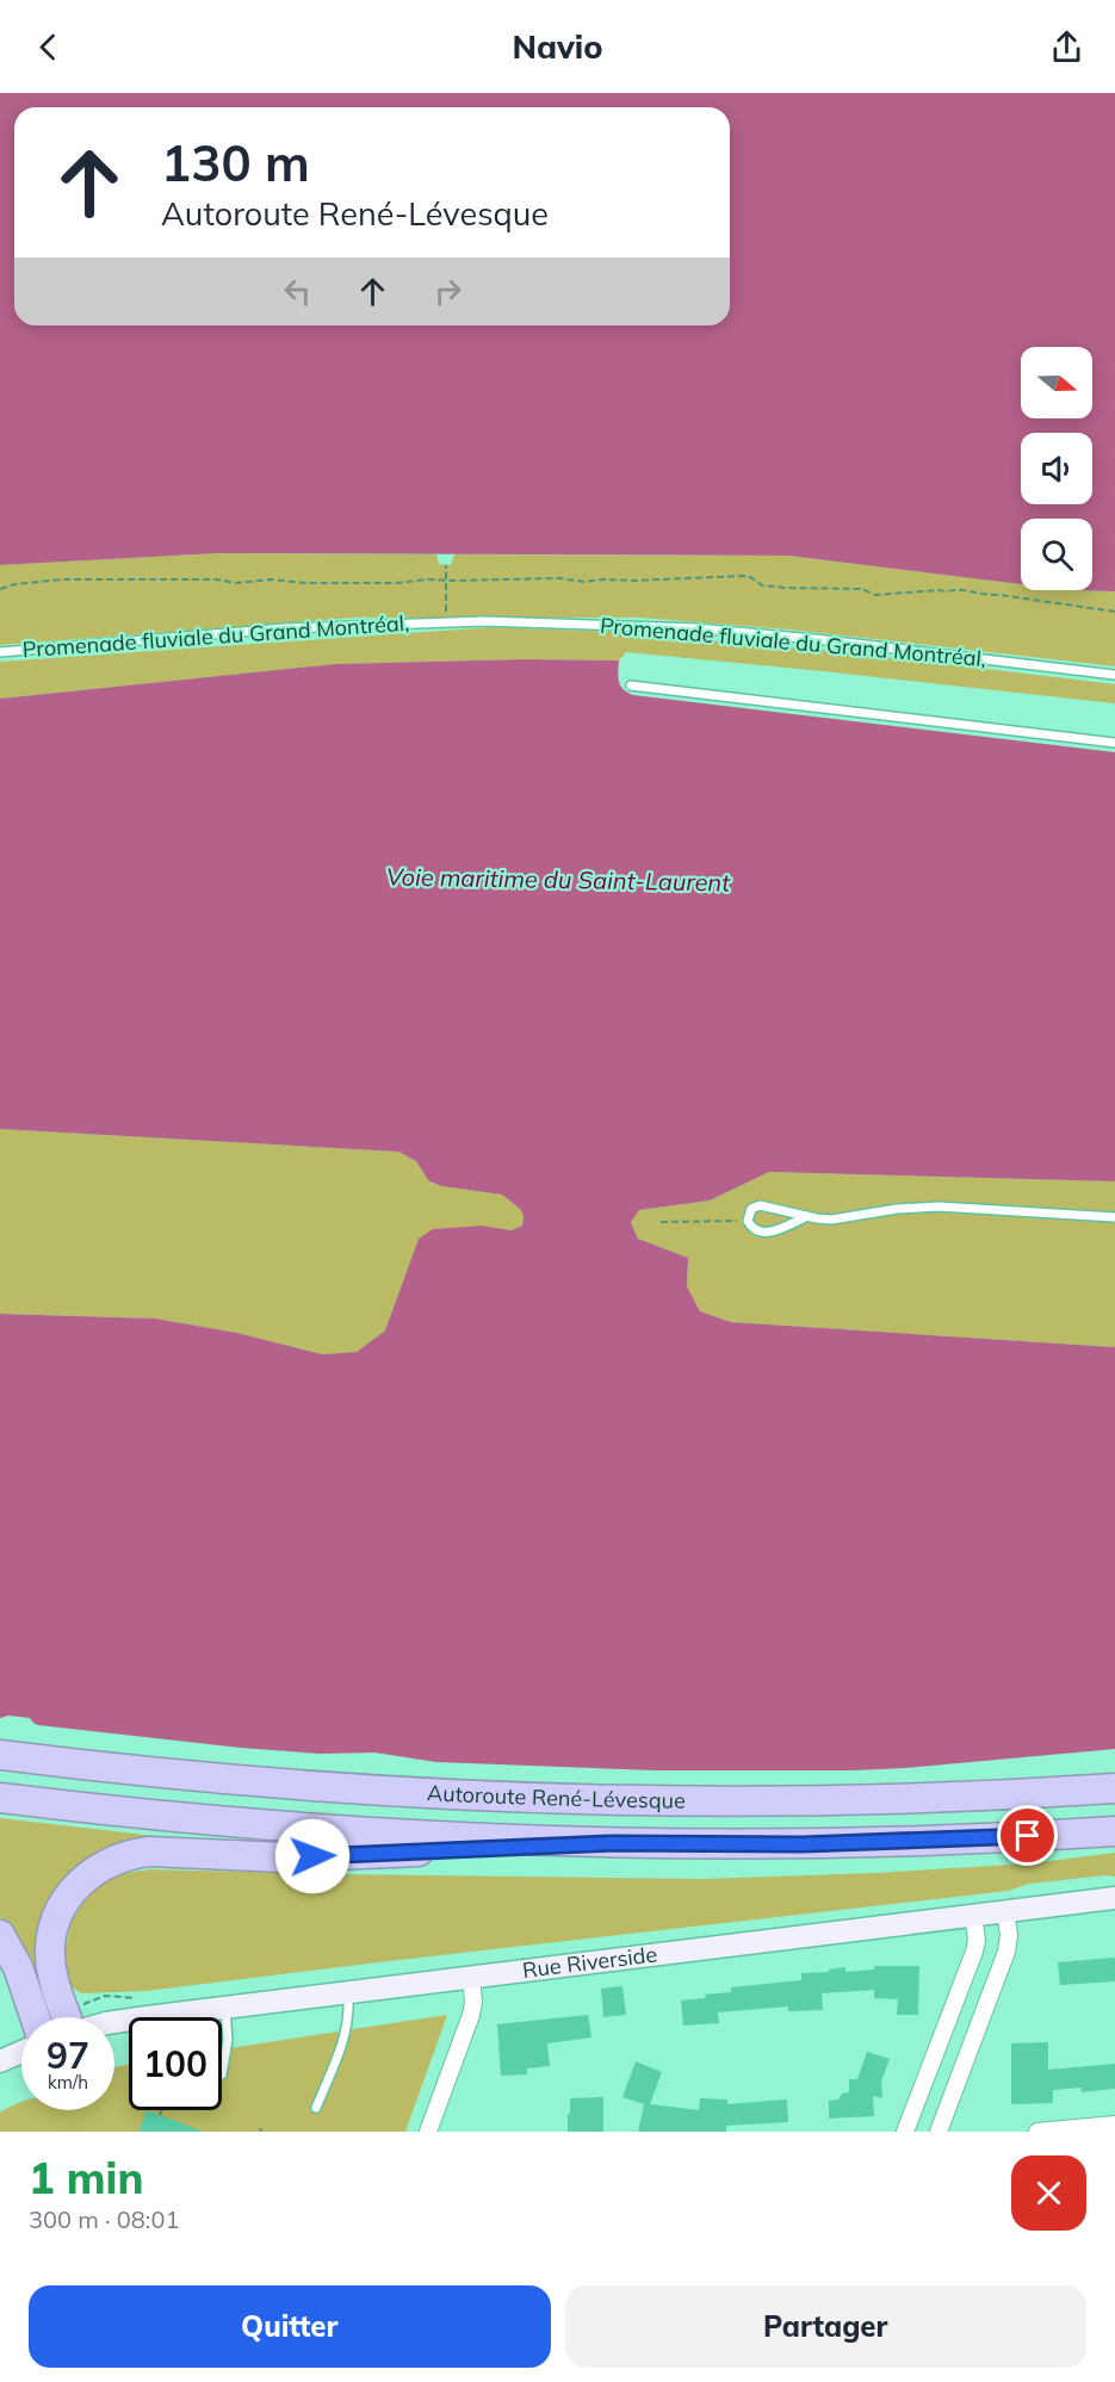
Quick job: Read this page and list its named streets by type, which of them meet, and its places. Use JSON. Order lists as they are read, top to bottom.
{
  "streets": {
    "highway": ["Autoroute René-Lévesque"],
    "street": ["Rue Riverside"],
    "lane": ["Promenade fluviale du Grand Montréal,"]
  },
  "water": ["Voie maritime du Saint-Laurent"],
  "north": "right",
  "page": {
    "header": "Navio",
    "turn": ["130 m", "Autoroute René-Lévesque"],
    "speed": "97 km/h",
    "limit": "100",
    "heading": ["1 min", "300 m · 08:01"],
    "buttons": ["Quitter", "Partager"]
  }
}
